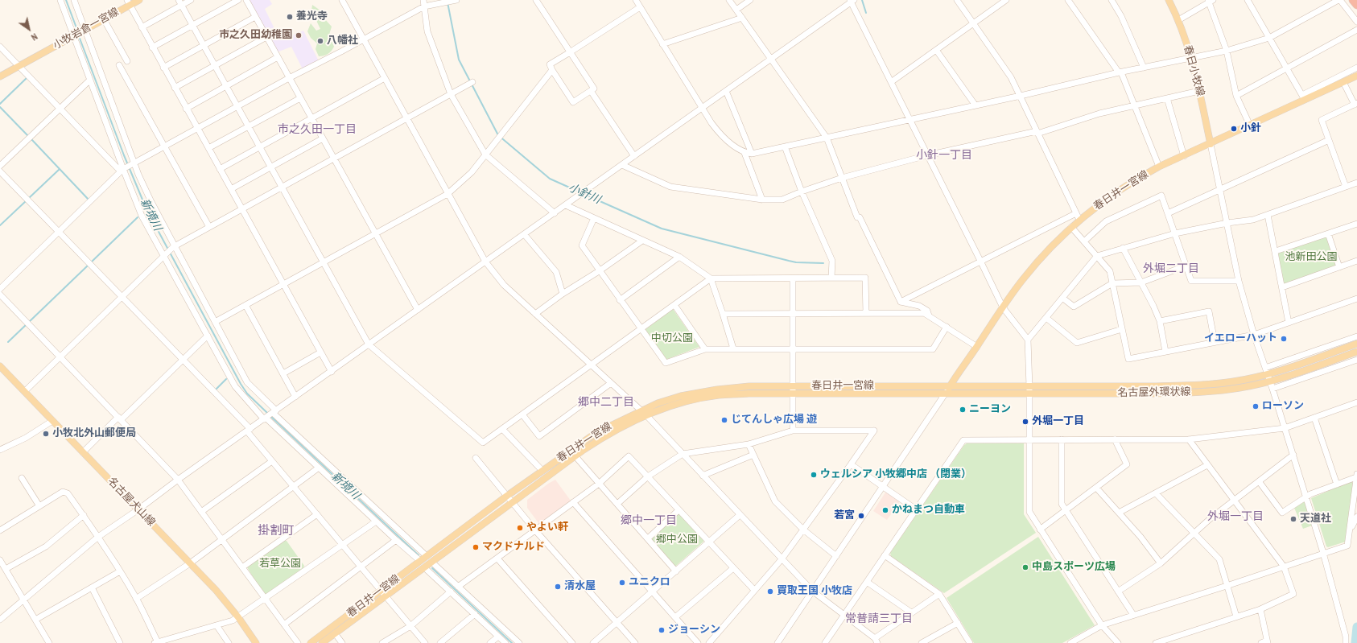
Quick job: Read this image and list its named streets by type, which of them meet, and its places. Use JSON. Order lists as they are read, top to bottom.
{
  "streets": {
    "main road": [
      "小牧岩倉一宮線",
      "春日小牧線",
      "春日井一宮線",
      "名古屋外環状線",
      "名古屋犬山線"
    ]
  },
  "crossings": [
    ["春日小牧線", "春日井一宮線"],
    ["春日井一宮線", "名古屋外環状線"]
  ],
  "districts": [
    "市之久田一丁目",
    "小針一丁目",
    "外堀二丁目",
    "郷中二丁目",
    "外堀一丁目",
    "郷中一丁目",
    "掛割町",
    "常普請三丁目"
  ],
  "water": ["小針川", "新境川"],
  "parks": [
    "池新田公園",
    "中切公園",
    "郷中公園",
    "若草公園"
  ],
  "places": [
    "養光寺",
    "市之久田幼稚園",
    "八幡社",
    "小針",
    "イエローハット",
    "ローソン",
    "ニーヨン",
    "じてんしゃ広場 遊",
    "外堀一丁目",
    "小牧北外山郵便局",
    "ウェルシア 小牧郷中店 （閉業）",
    "かねまつ自動車",
    "若宮",
    "天道社",
    "やよい軒",
    "マクドナルド",
    "中島スポーツ広場",
    "ユニクロ",
    "清水屋",
    "買取王国 小牧店",
    "ジョーシン"
  ],
  "north": "bottom right"
}
